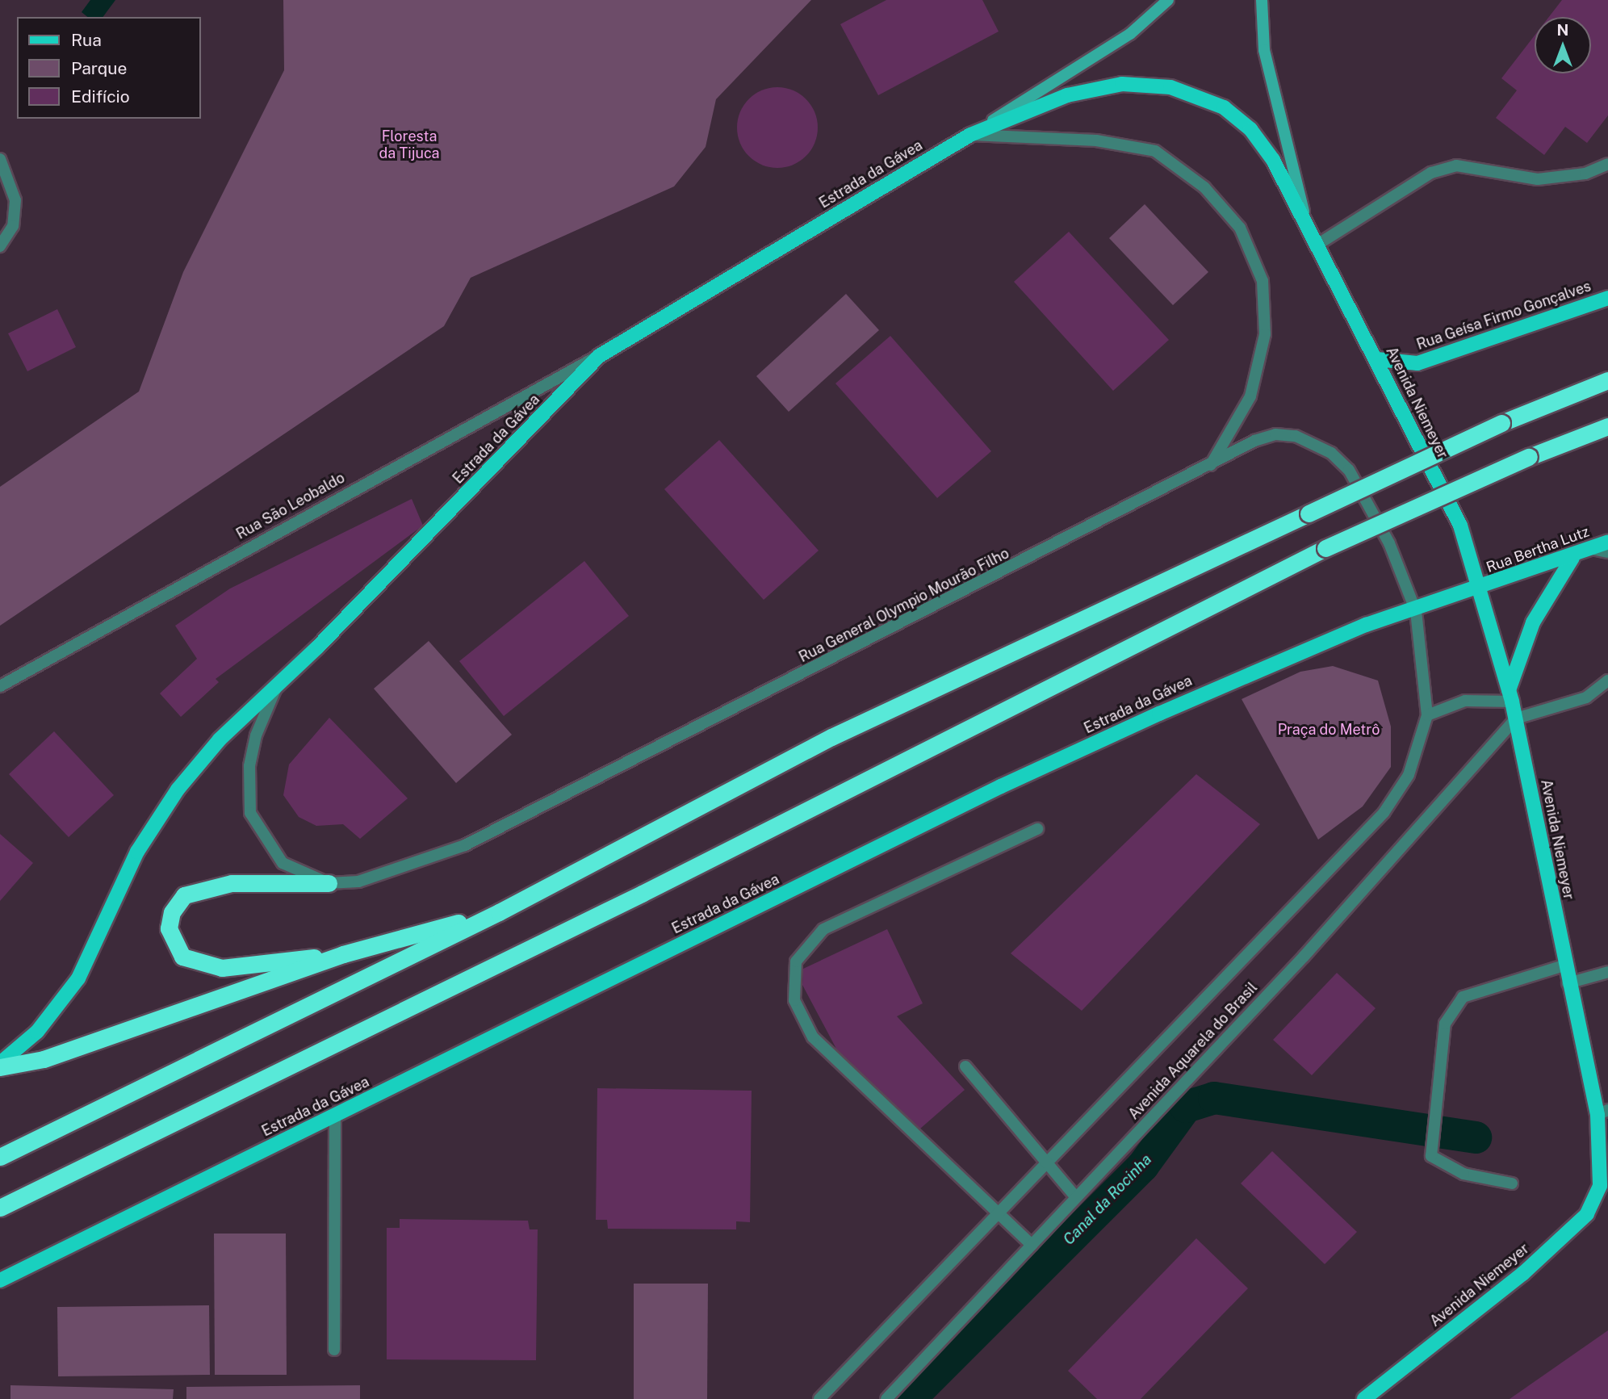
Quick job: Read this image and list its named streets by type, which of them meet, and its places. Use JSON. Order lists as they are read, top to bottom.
{
  "streets": {
    "main road": [
      "Estrada da Gávea",
      "Rua Geísa Firmo Gonçalves",
      "Avenida Niemeyer",
      "Rua Bertha Lutz"
    ],
    "street": ["Rua São Leobaldo", "Rua General Olympio Mourão Filho", "Avenida Aquarela do Brasil"]
  },
  "crossings": [
    ["Estrada da Gávea", "Avenida Niemeyer"],
    ["Estrada da Gávea", "Rua São Leobaldo"],
    ["Estrada da Gávea", "Rua Bertha Lutz"],
    ["Estrada da Gávea", "Avenida Aquarela do Brasil"],
    ["Rua Geísa Firmo Gonçalves", "Avenida Niemeyer"],
    ["Avenida Niemeyer", "Rua Bertha Lutz"],
    ["Avenida Niemeyer", "Avenida Aquarela do Brasil"],
    ["Rua General Olympio Mourão Filho", "Avenida Aquarela do Brasil"]
  ],
  "water": ["Canal da Rocinha"],
  "parks": ["Floresta da Tijuca", "Praça do Metrô"],
  "legend": ["Rua", "Parque", "Edifício"],
  "north": "top"
}
